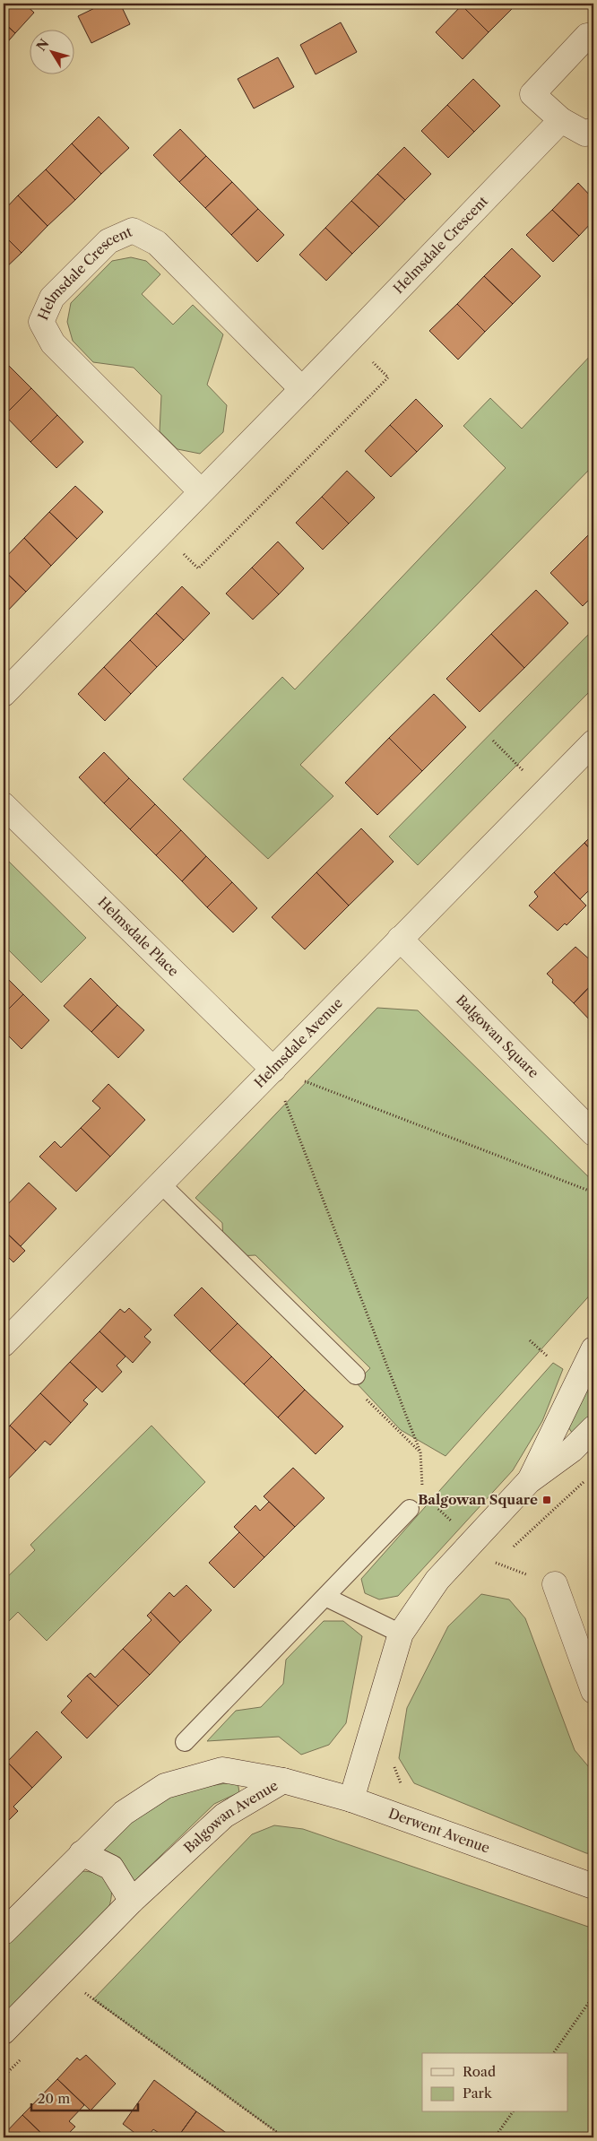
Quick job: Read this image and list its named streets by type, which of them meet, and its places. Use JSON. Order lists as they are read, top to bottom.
{
  "streets": {
    "street": [
      "Helmsdale Crescent",
      "Helmsdale Place",
      "Balgowan Square",
      "Helmsdale Avenue",
      "Balgowan Avenue",
      "Derwent Avenue"
    ]
  },
  "crossings": [
    ["Helmsdale Place", "Helmsdale Avenue"],
    ["Balgowan Square", "Helmsdale Avenue"],
    ["Balgowan Avenue", "Derwent Avenue"]
  ],
  "places": {
    "transit": ["Balgowan Square"]
  },
  "legend": ["Road", "Park"],
  "scale_bar": "20 m",
  "north": "top left"
}
